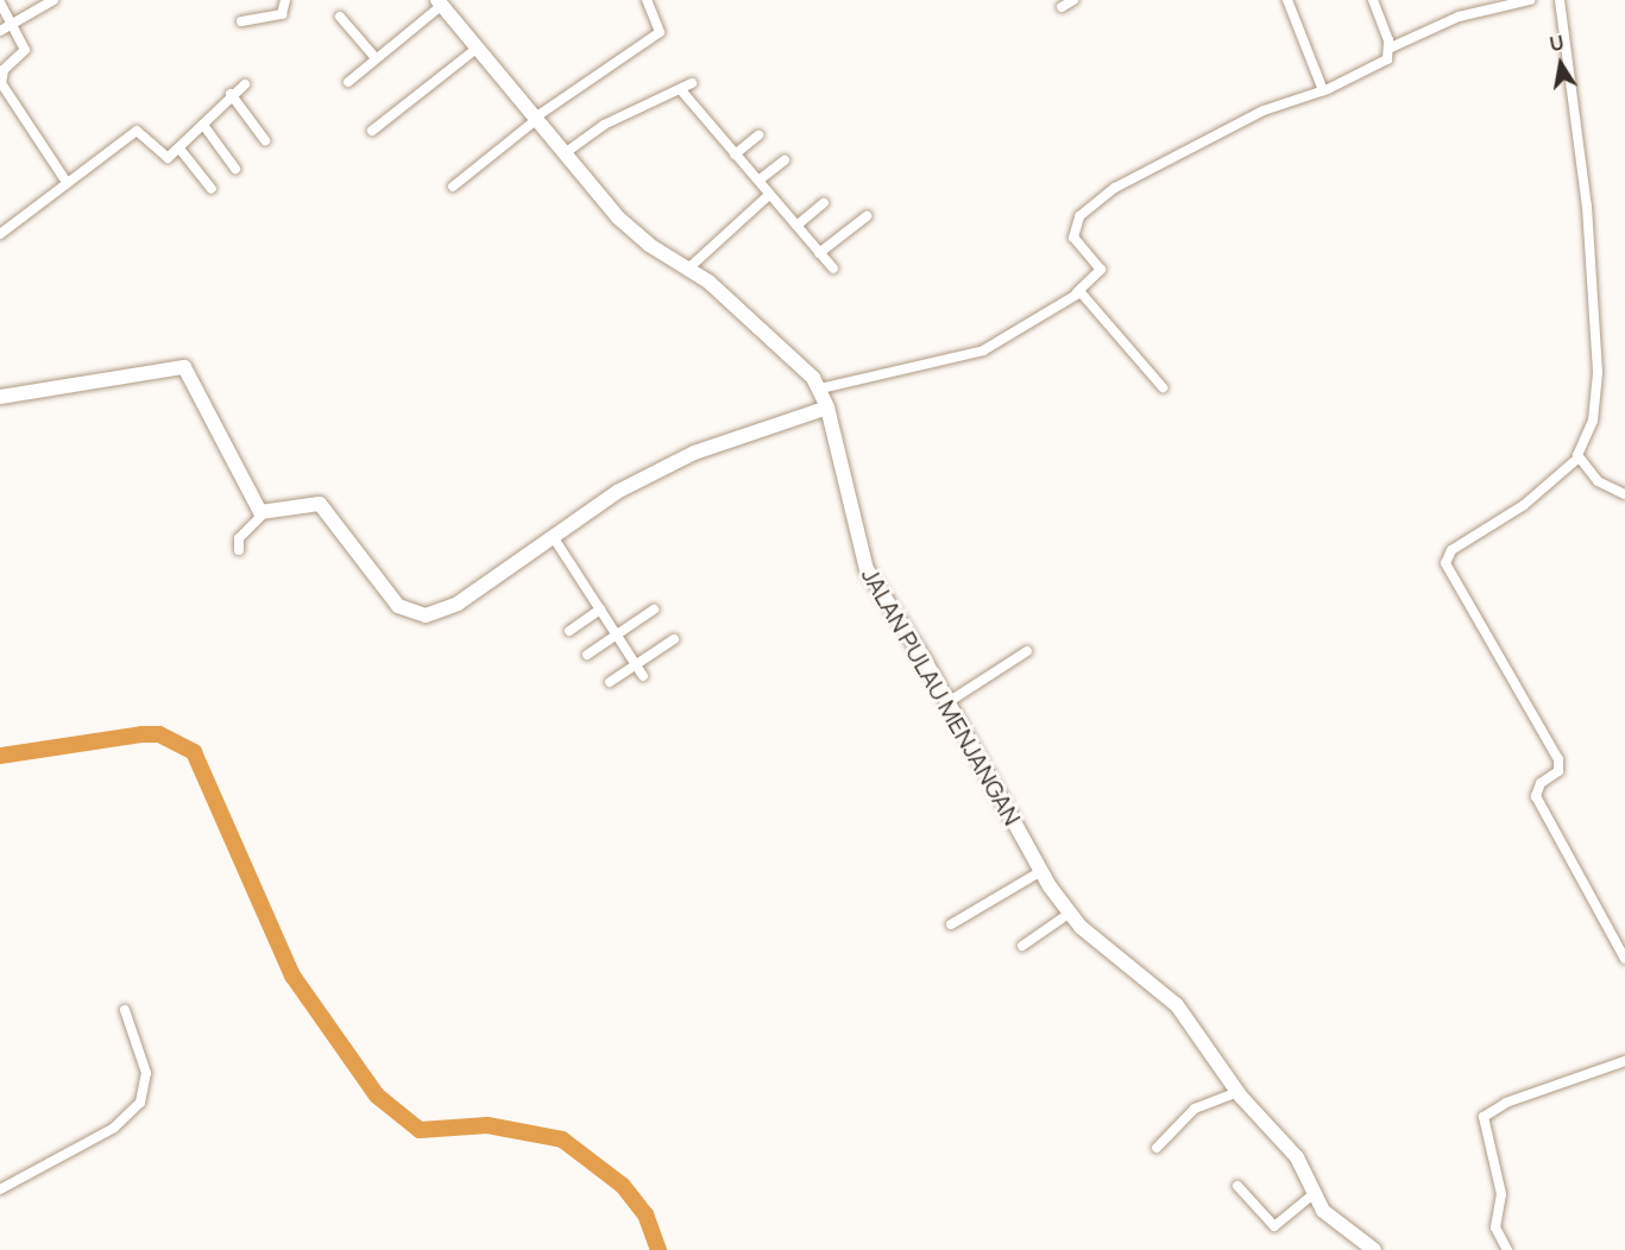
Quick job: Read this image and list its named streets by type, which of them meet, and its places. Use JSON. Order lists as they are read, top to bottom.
{
  "streets": {
    "street": ["JALAN PULAU MENJANGAN"]
  },
  "north": "top"
}
